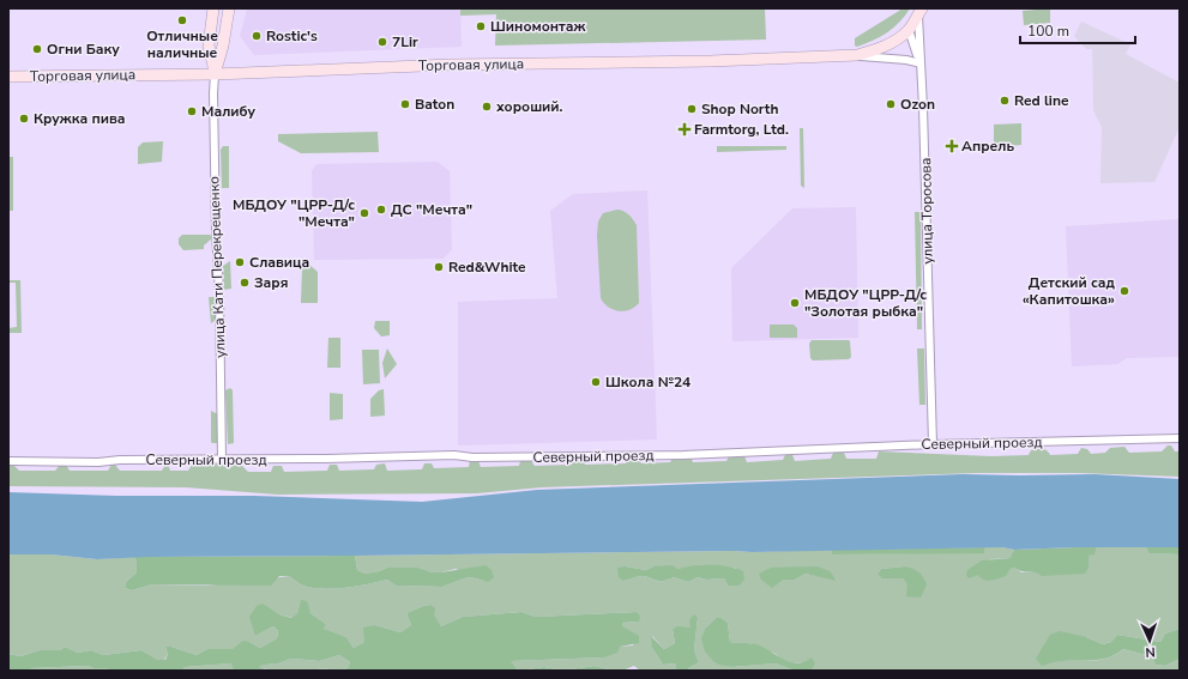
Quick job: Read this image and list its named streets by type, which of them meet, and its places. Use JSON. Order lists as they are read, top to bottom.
{
  "streets": {
    "street": [
      "Торговая улица",
      "улица Торосова",
      "улица Кати Перекрещенко",
      "Северный проезд"
    ]
  },
  "crossings": [
    ["Торговая улица", "улица Торосова"],
    ["Торговая улица", "улица Кати Перекрещенко"],
    ["улица Торосова", "Северный проезд"],
    ["улица Кати Перекрещенко", "Северный проезд"]
  ],
  "places": {
    "other": [
      "Отличные наличные",
      "Шиномонтаж",
      "Rostic's",
      "7Lir",
      "Огни Баку",
      "Red line",
      "Baton",
      "Ozon",
      "хороший.",
      "Shop North",
      "Малибу",
      "Кружка пива",
      "ДС \"Мечта\"",
      "МБДОУ \"ЦРР-Д/с \"Мечта\"",
      "Славица",
      "Red&White",
      "Заря",
      "Детский сад «Капитошка»",
      "МБДОУ \"ЦРР-Д/с \"Золотая рыбка\"",
      "Школа №24"
    ],
    "health": ["Farmtorg, Ltd.", "Апрель"]
  },
  "scale_bar": "100 m",
  "north": "bottom"
}
